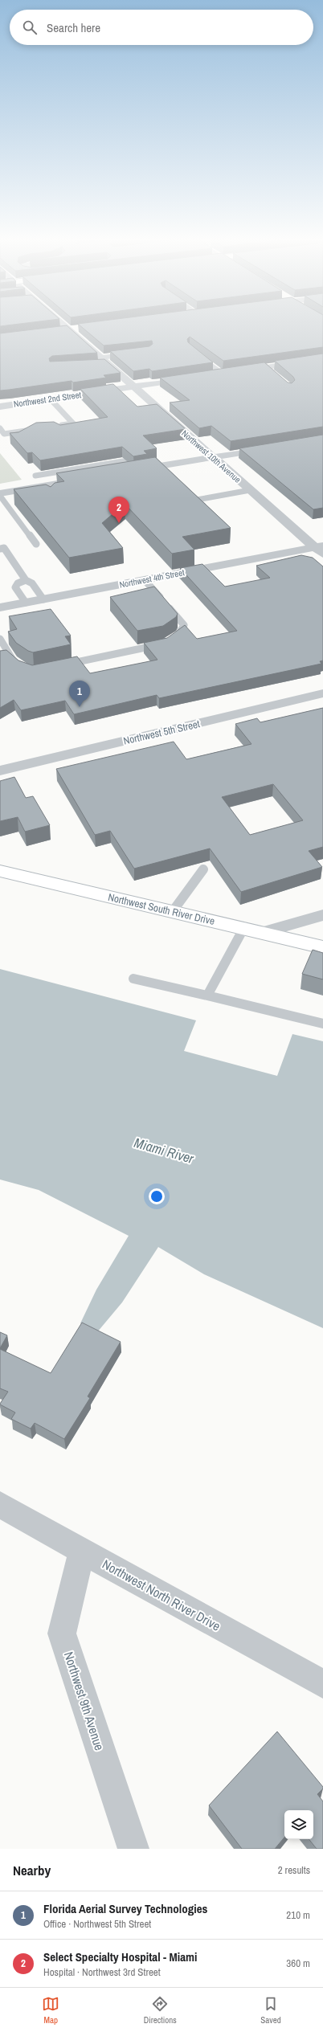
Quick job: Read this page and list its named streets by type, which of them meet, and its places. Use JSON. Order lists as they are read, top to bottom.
{
  "streets": {
    "main road": ["Northwest South River Drive"],
    "street": [
      "Northwest 2nd Street",
      "Northwest 10th Avenue",
      "Northwest 4th Street",
      "Northwest 5th Street",
      "Northwest North River Drive",
      "Northwest 9th Avenue"
    ]
  },
  "crossings": [
    ["Northwest 2nd Street", "Northwest 10th Avenue"],
    ["Northwest 10th Avenue", "Northwest 4th Street"],
    ["Northwest North River Drive", "Northwest 9th Avenue"]
  ],
  "water": ["Miami River"],
  "page": {
    "search": "Search here",
    "pins": ["2", "1"],
    "heading": ["Nearby", "2 results"],
    "list": [
      {
        "mark": "1",
        "name": "Florida Aerial Survey Technologies",
        "note": "Office · Northwest 5th Street",
        "value": "210 m"
      },
      {
        "mark": "2",
        "name": "Select Specialty Hospital - Miami",
        "note": "Hospital · Northwest 3rd Street",
        "value": "360 m"
      }
    ],
    "nav": ["Map", "Directions", "Saved"]
  }
}
